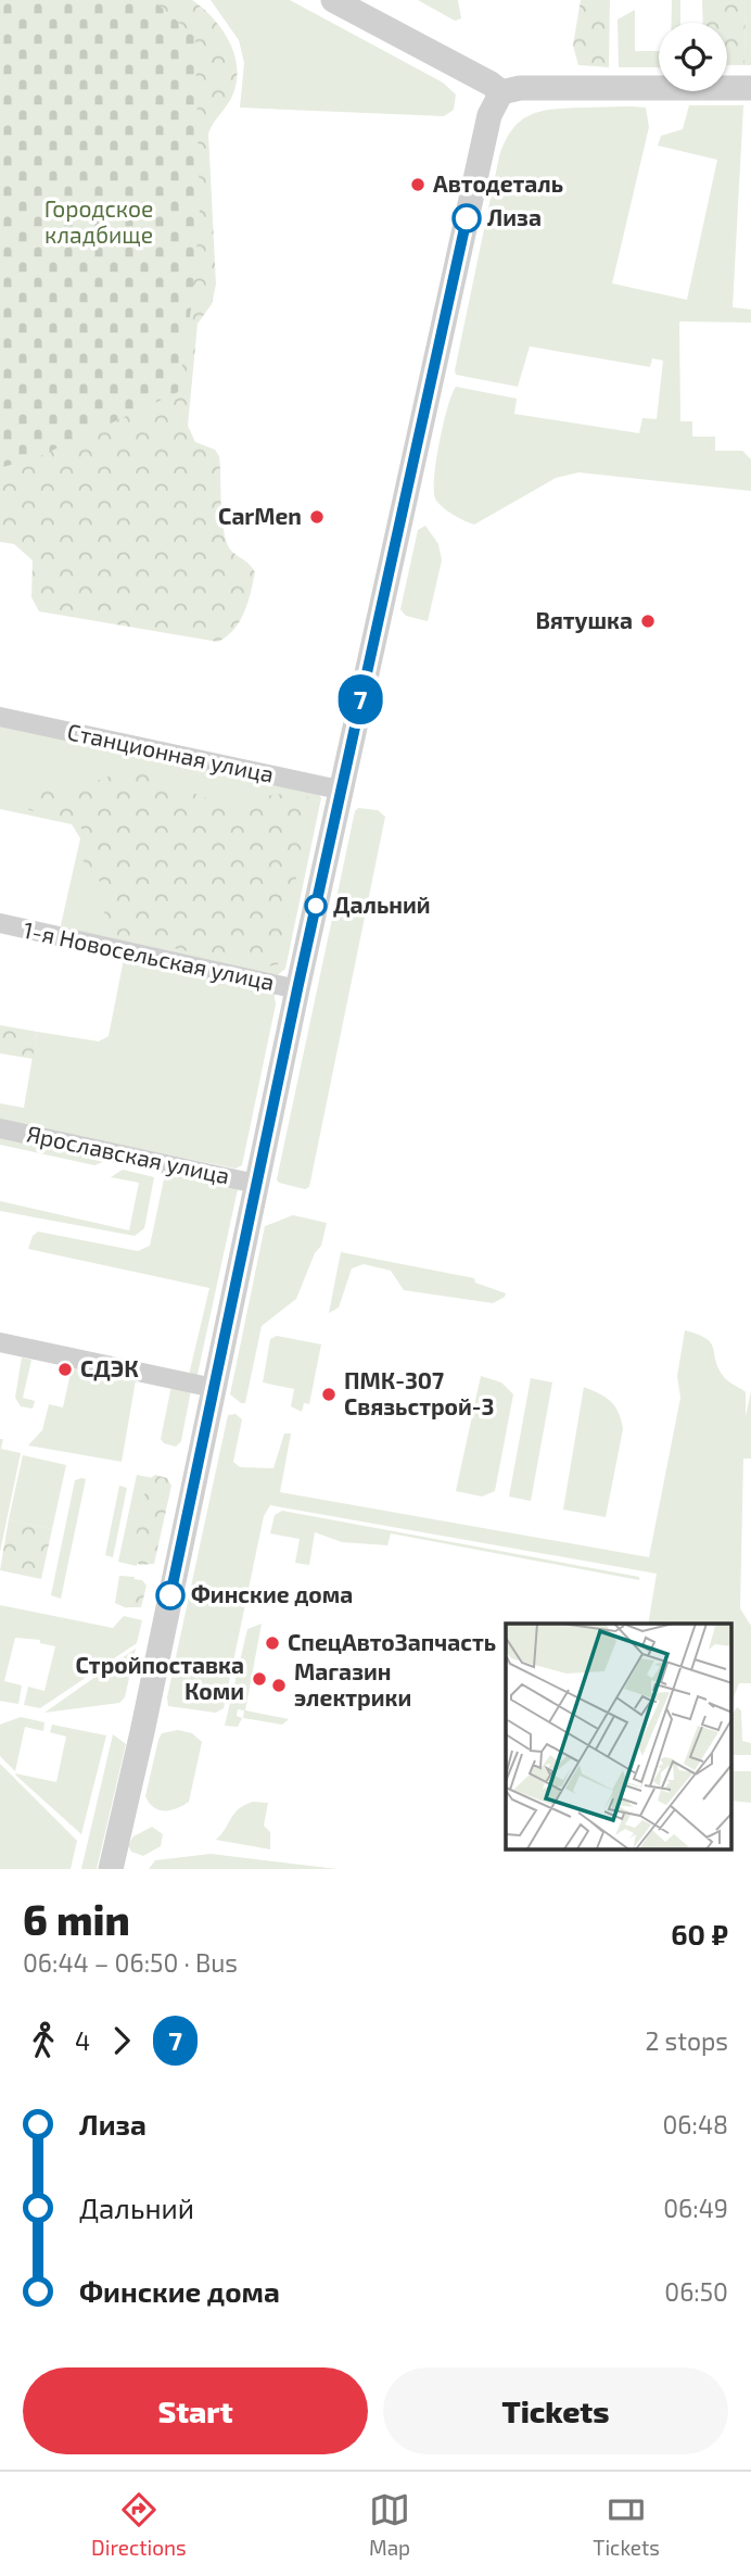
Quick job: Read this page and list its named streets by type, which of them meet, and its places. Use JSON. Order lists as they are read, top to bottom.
{
  "streets": {
    "street": ["Станционная улица", "1-я Новосельская улица", "Ярославская улица"]
  },
  "parks": ["Городское кладбище"],
  "places": [
    "Автодеталь",
    "Лиза",
    "CarMen",
    "Вятушка",
    "Дальний",
    "СДЭК",
    "ПМК-307 Связьстрой-3",
    "Финские дома",
    "СпецАвтоЗапчасть",
    "Стройпоставка Коми",
    "Магазин электрики"
  ],
  "lines": ["bus line 7"],
  "page": {
    "on_map": "7",
    "heading": ["6 min", "06:44 – 06:50 · Bus", "60 ₽"],
    "legs": ["4", "7", "2 stops"],
    "list": [
      {
        "name": "Лиза",
        "value": "06:48"
      },
      {
        "name": "Дальний",
        "value": "06:49"
      },
      {
        "name": "Финские дома",
        "value": "06:50"
      }
    ],
    "buttons": ["Start", "Tickets"],
    "tabs": ["Directions", "Map", "Tickets"]
  }
}
